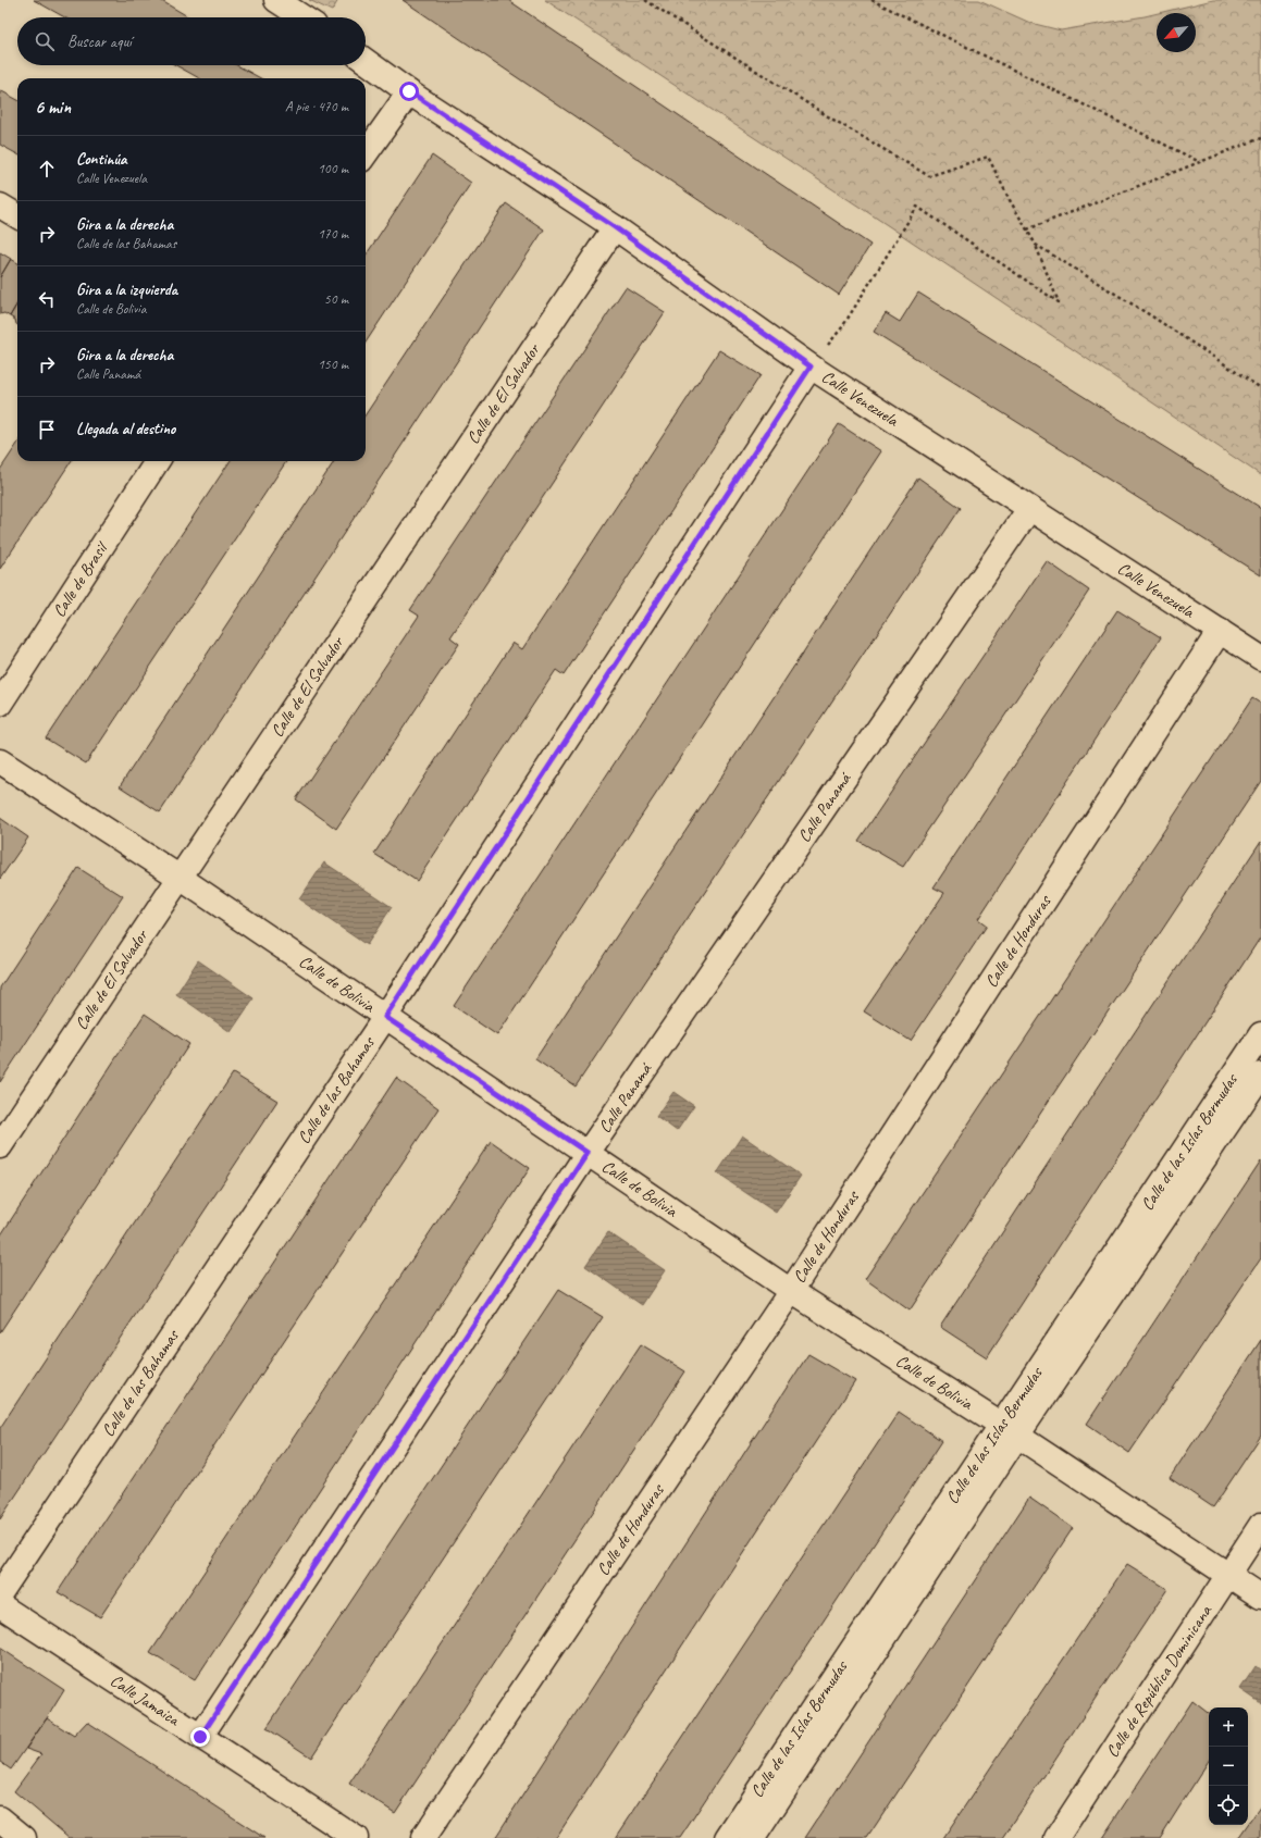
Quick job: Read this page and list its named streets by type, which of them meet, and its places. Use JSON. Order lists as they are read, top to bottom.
{
  "streets": {
    "street": [
      "Calle de El Salvador",
      "Calle Venezuela",
      "Calle de Brasil",
      "Calle Panamá",
      "Calle de Honduras",
      "Calle de Bolivia",
      "Calle de las Bahamas",
      "Calle de las Islas Bermudas",
      "Calle de República Dominicana",
      "Calle Jamaica"
    ]
  },
  "crossings": [
    ["Calle de El Salvador", "Calle Venezuela"],
    ["Calle de El Salvador", "Calle de Bolivia"],
    ["Calle Venezuela", "Calle Panamá"],
    ["Calle Venezuela", "Calle de Honduras"],
    ["Calle Venezuela", "Calle de las Bahamas"],
    ["Calle Panamá", "Calle de Bolivia"],
    ["Calle Panamá", "Calle Jamaica"],
    ["Calle de Honduras", "Calle de Bolivia"],
    ["Calle de Bolivia", "Calle de las Bahamas"],
    ["Calle de Bolivia", "Calle de las Islas Bermudas"],
    ["Calle de Bolivia", "Calle de República Dominicana"]
  ],
  "north": "bottom left",
  "page": {
    "search": "Buscar aquí",
    "heading": ["6 min", "A pie · 470 m"],
    "list": [
      ["Continúa", "Calle Venezuela", "100 m"],
      ["Gira a la derecha", "Calle de las Bahamas", "170 m"],
      ["Gira a la izquierda", "Calle de Bolivia", "50 m"],
      ["Gira a la derecha", "Calle Panamá", "150 m"],
      "Llegada al destino"
    ],
    "map_buttons": ["+", "−"]
  }
}
